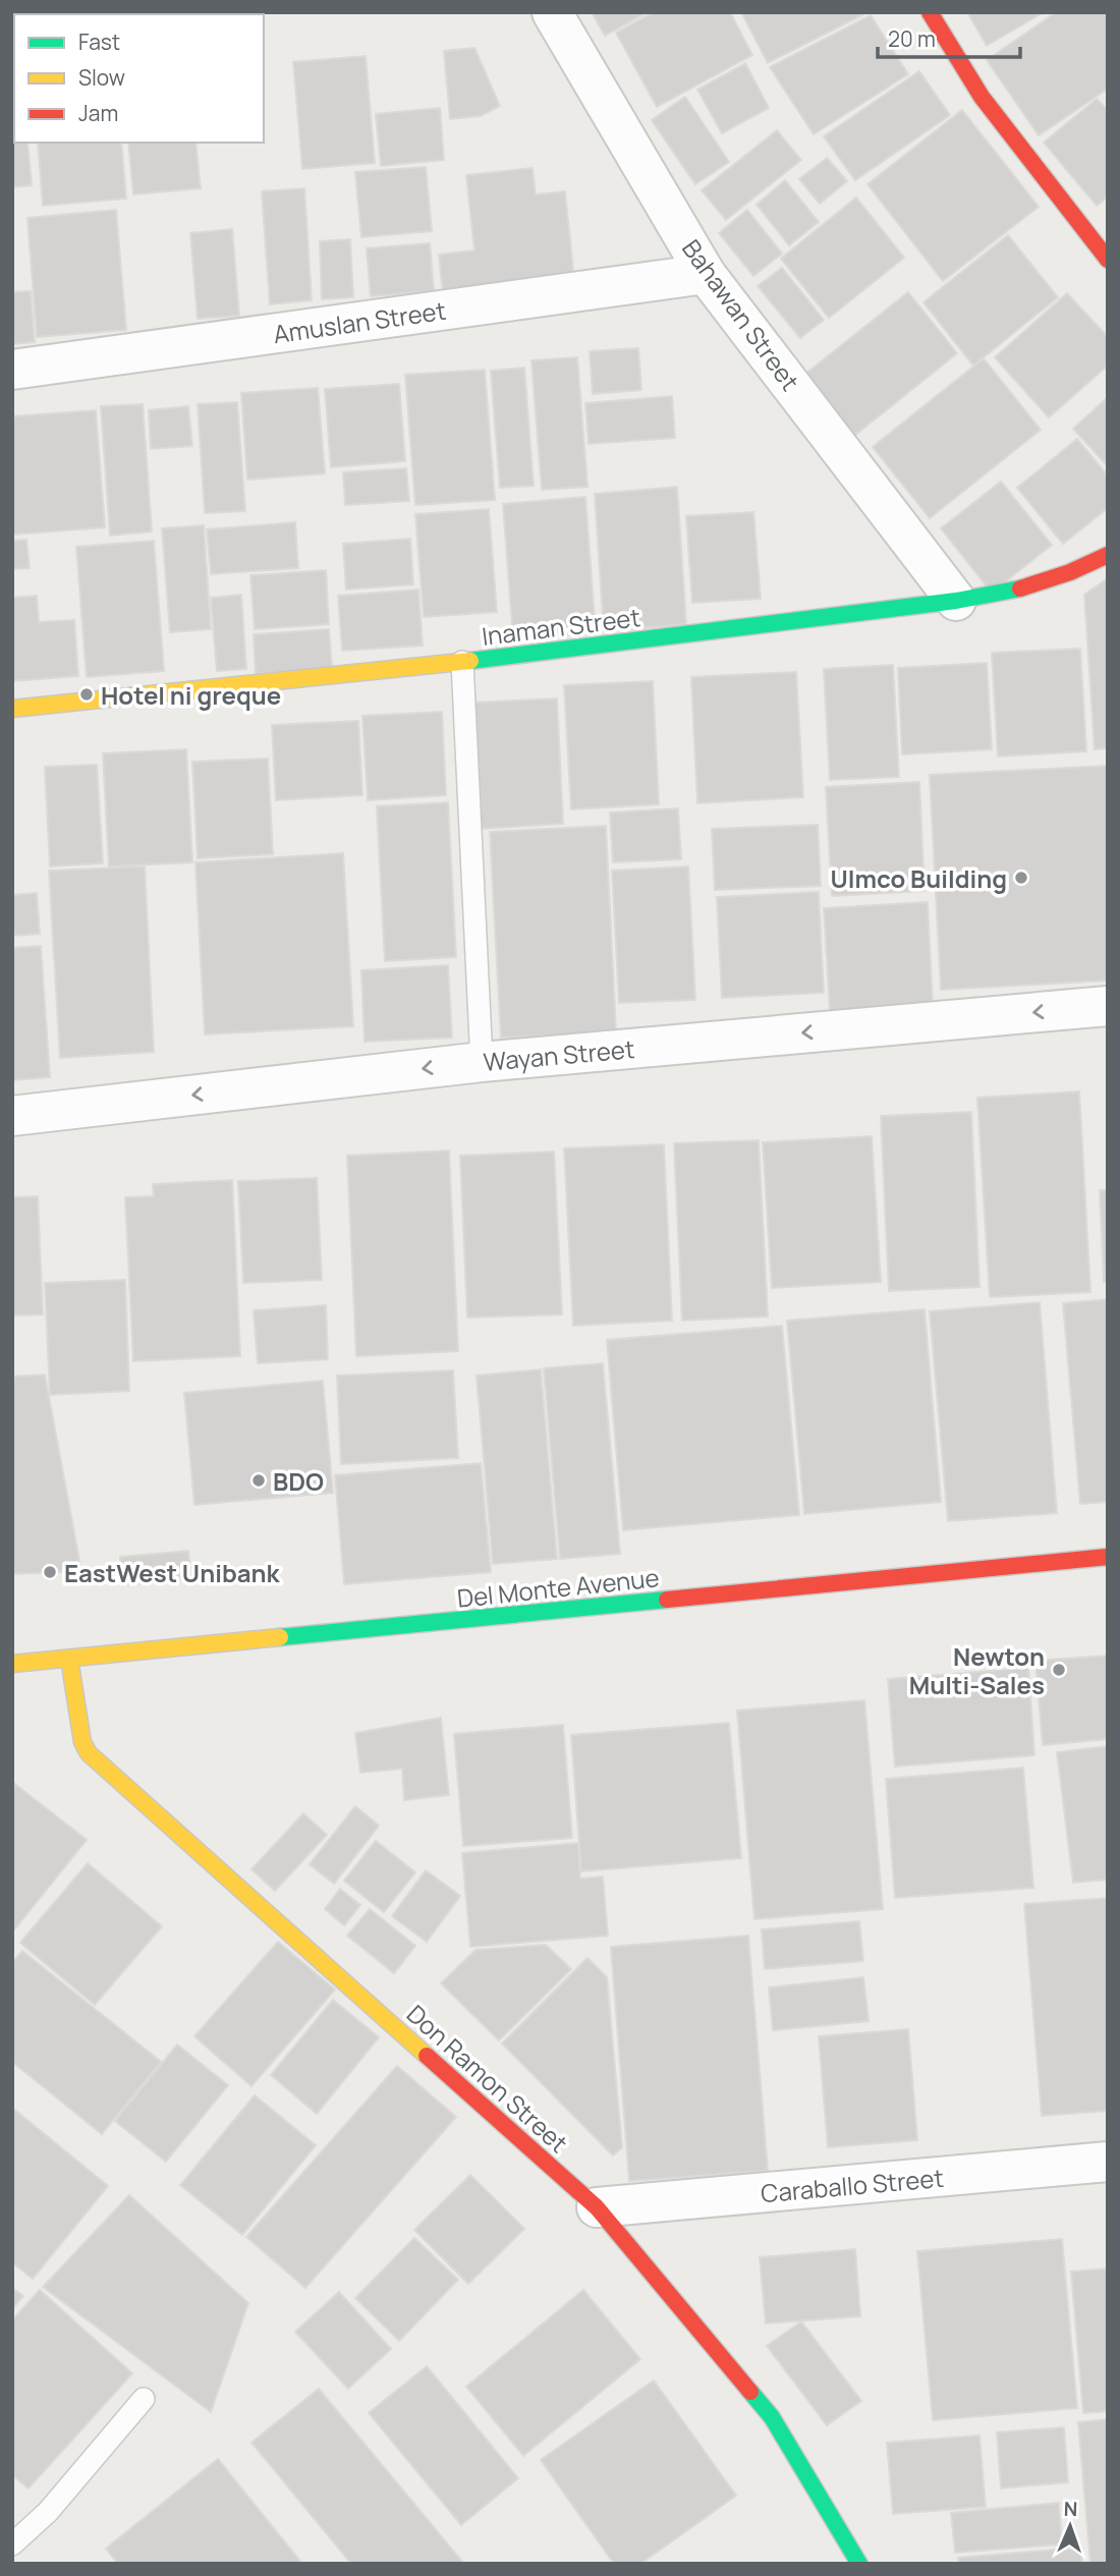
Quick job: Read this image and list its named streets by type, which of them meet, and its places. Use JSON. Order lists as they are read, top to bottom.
{
  "streets": {
    "street": [
      "Bahawan Street",
      "Amuslan Street",
      "Inaman Street",
      "Wayan Street",
      "Del Monte Avenue",
      "Don Ramon Street",
      "Caraballo Street"
    ]
  },
  "crossings": [
    ["Bahawan Street", "Amuslan Street"],
    ["Bahawan Street", "Inaman Street"],
    ["Del Monte Avenue", "Don Ramon Street"],
    ["Don Ramon Street", "Caraballo Street"]
  ],
  "one_way": ["Wayan Street"],
  "places": [
    "Hotel ni greque",
    "Ulmco Building",
    "BDO",
    "EastWest Unibank",
    "Newton Multi-Sales"
  ],
  "legend": ["Fast", "Slow", "Jam"],
  "scale_bar": "20 m",
  "north": "top"
}
